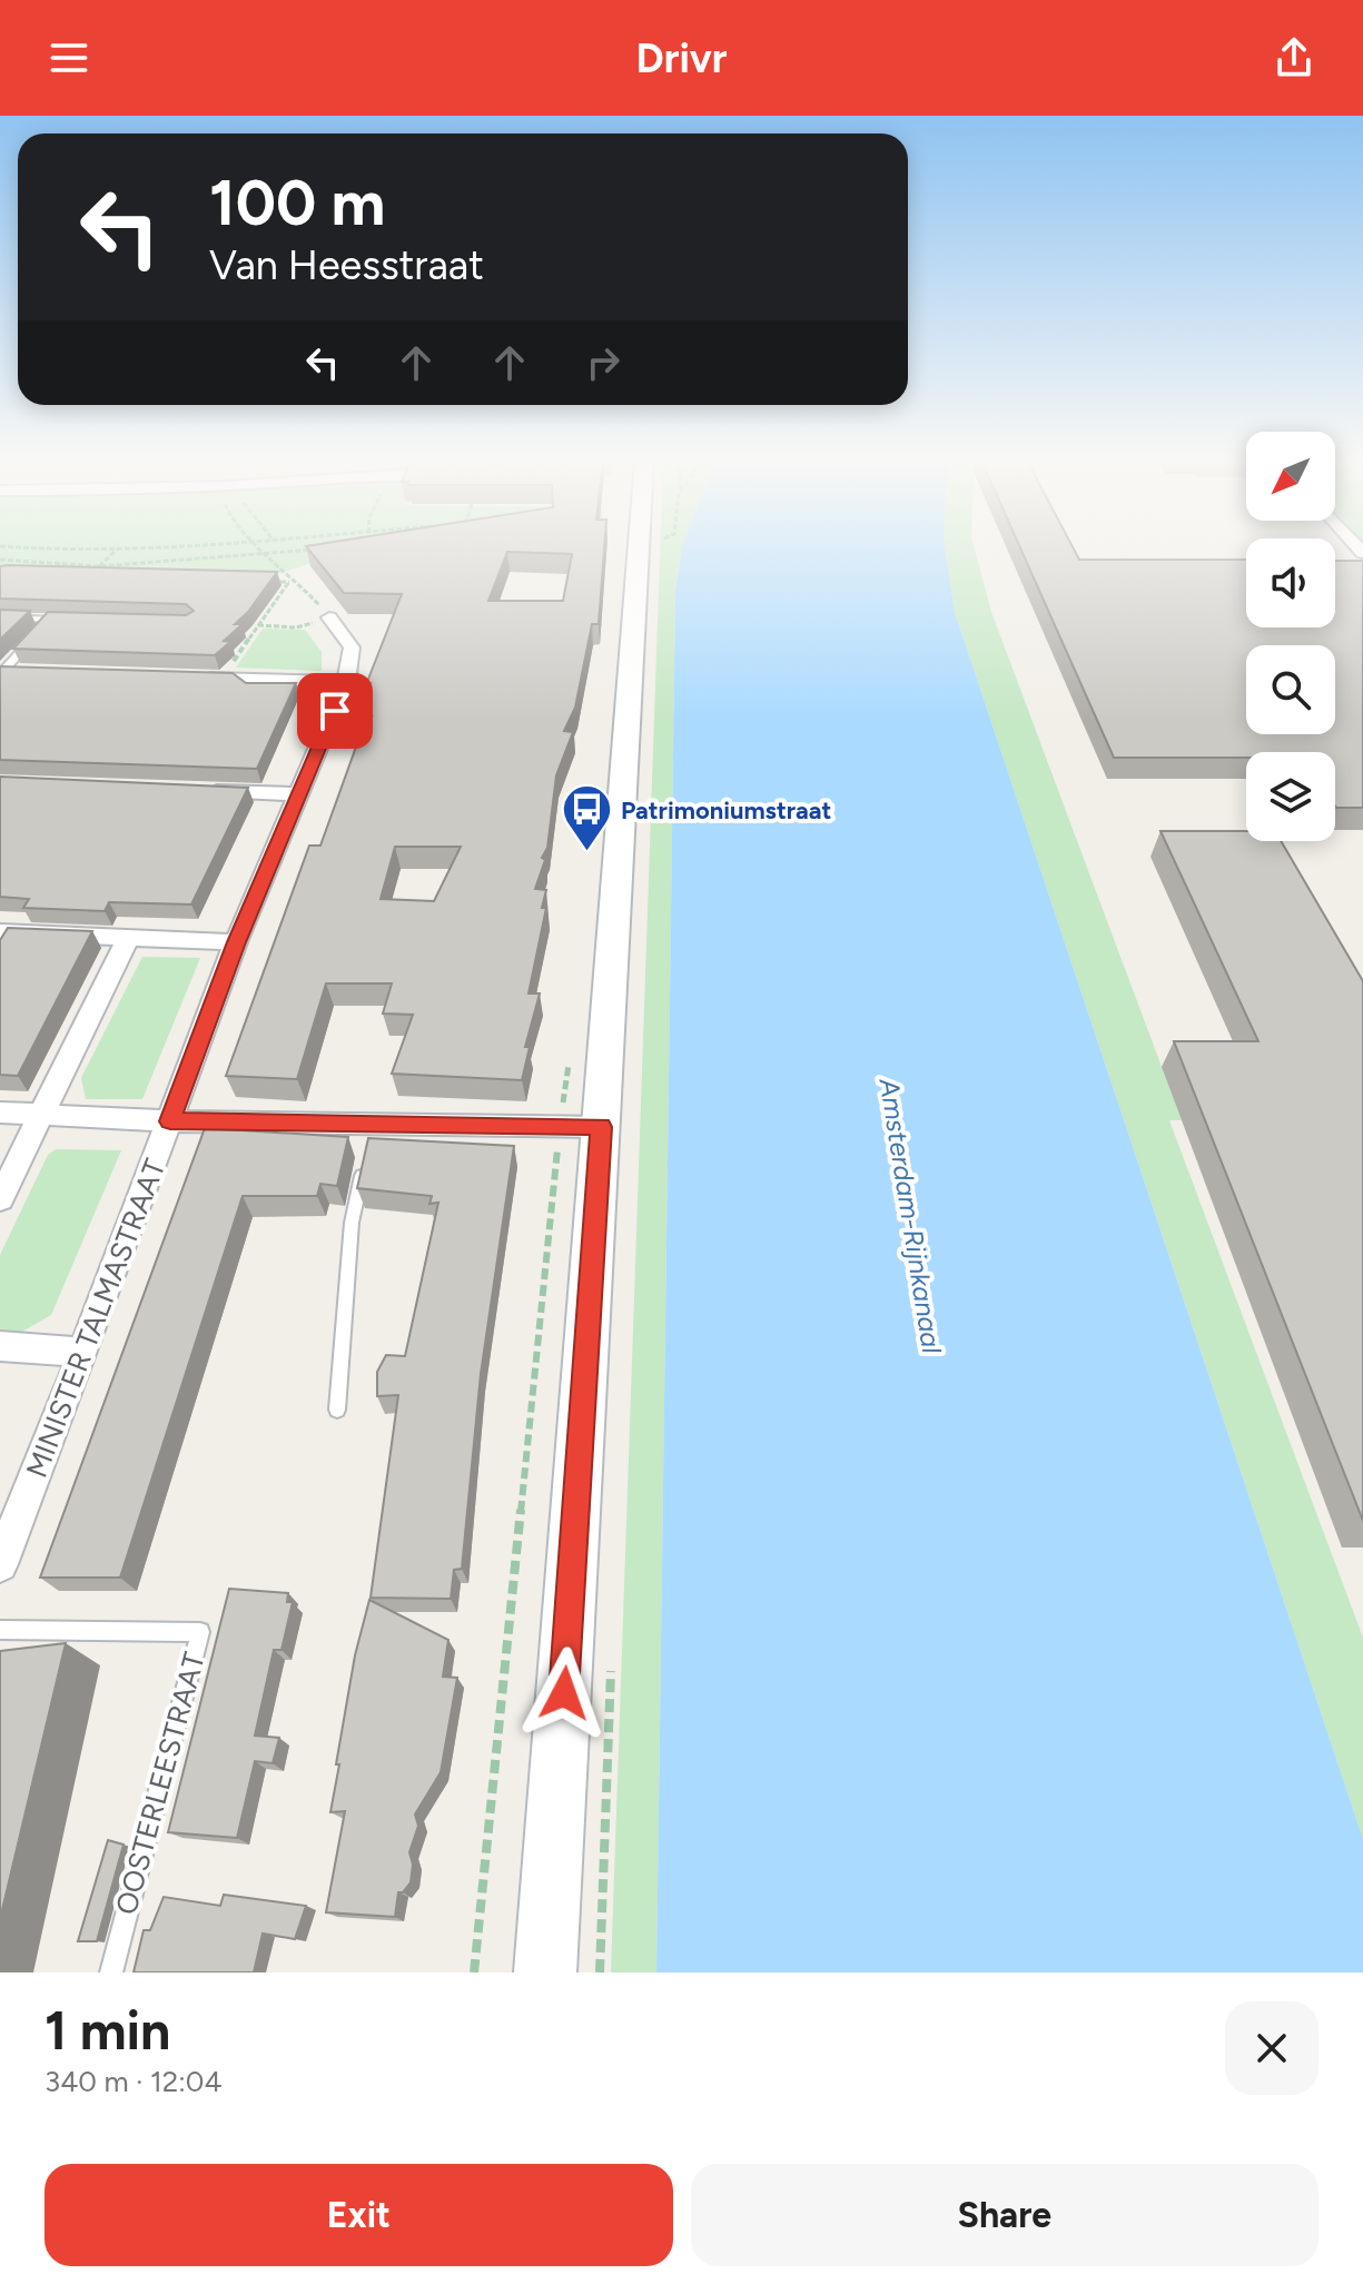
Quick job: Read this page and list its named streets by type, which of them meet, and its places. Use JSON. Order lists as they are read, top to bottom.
{
  "streets": {
    "street": ["MINISTER TALMASTRAAT"],
    "lane": ["OOSTERLEESTRAAT"]
  },
  "water": ["Amsterdam-Rijnkanaal"],
  "places": {
    "bus stop": ["Patrimoniumstraat"]
  },
  "north": "bottom left",
  "page": {
    "header": "Drivr",
    "turn": ["100 m", "Van Heesstraat"],
    "heading": ["1 min", "340 m · 12:04"],
    "buttons": ["Exit", "Share"]
  }
}
